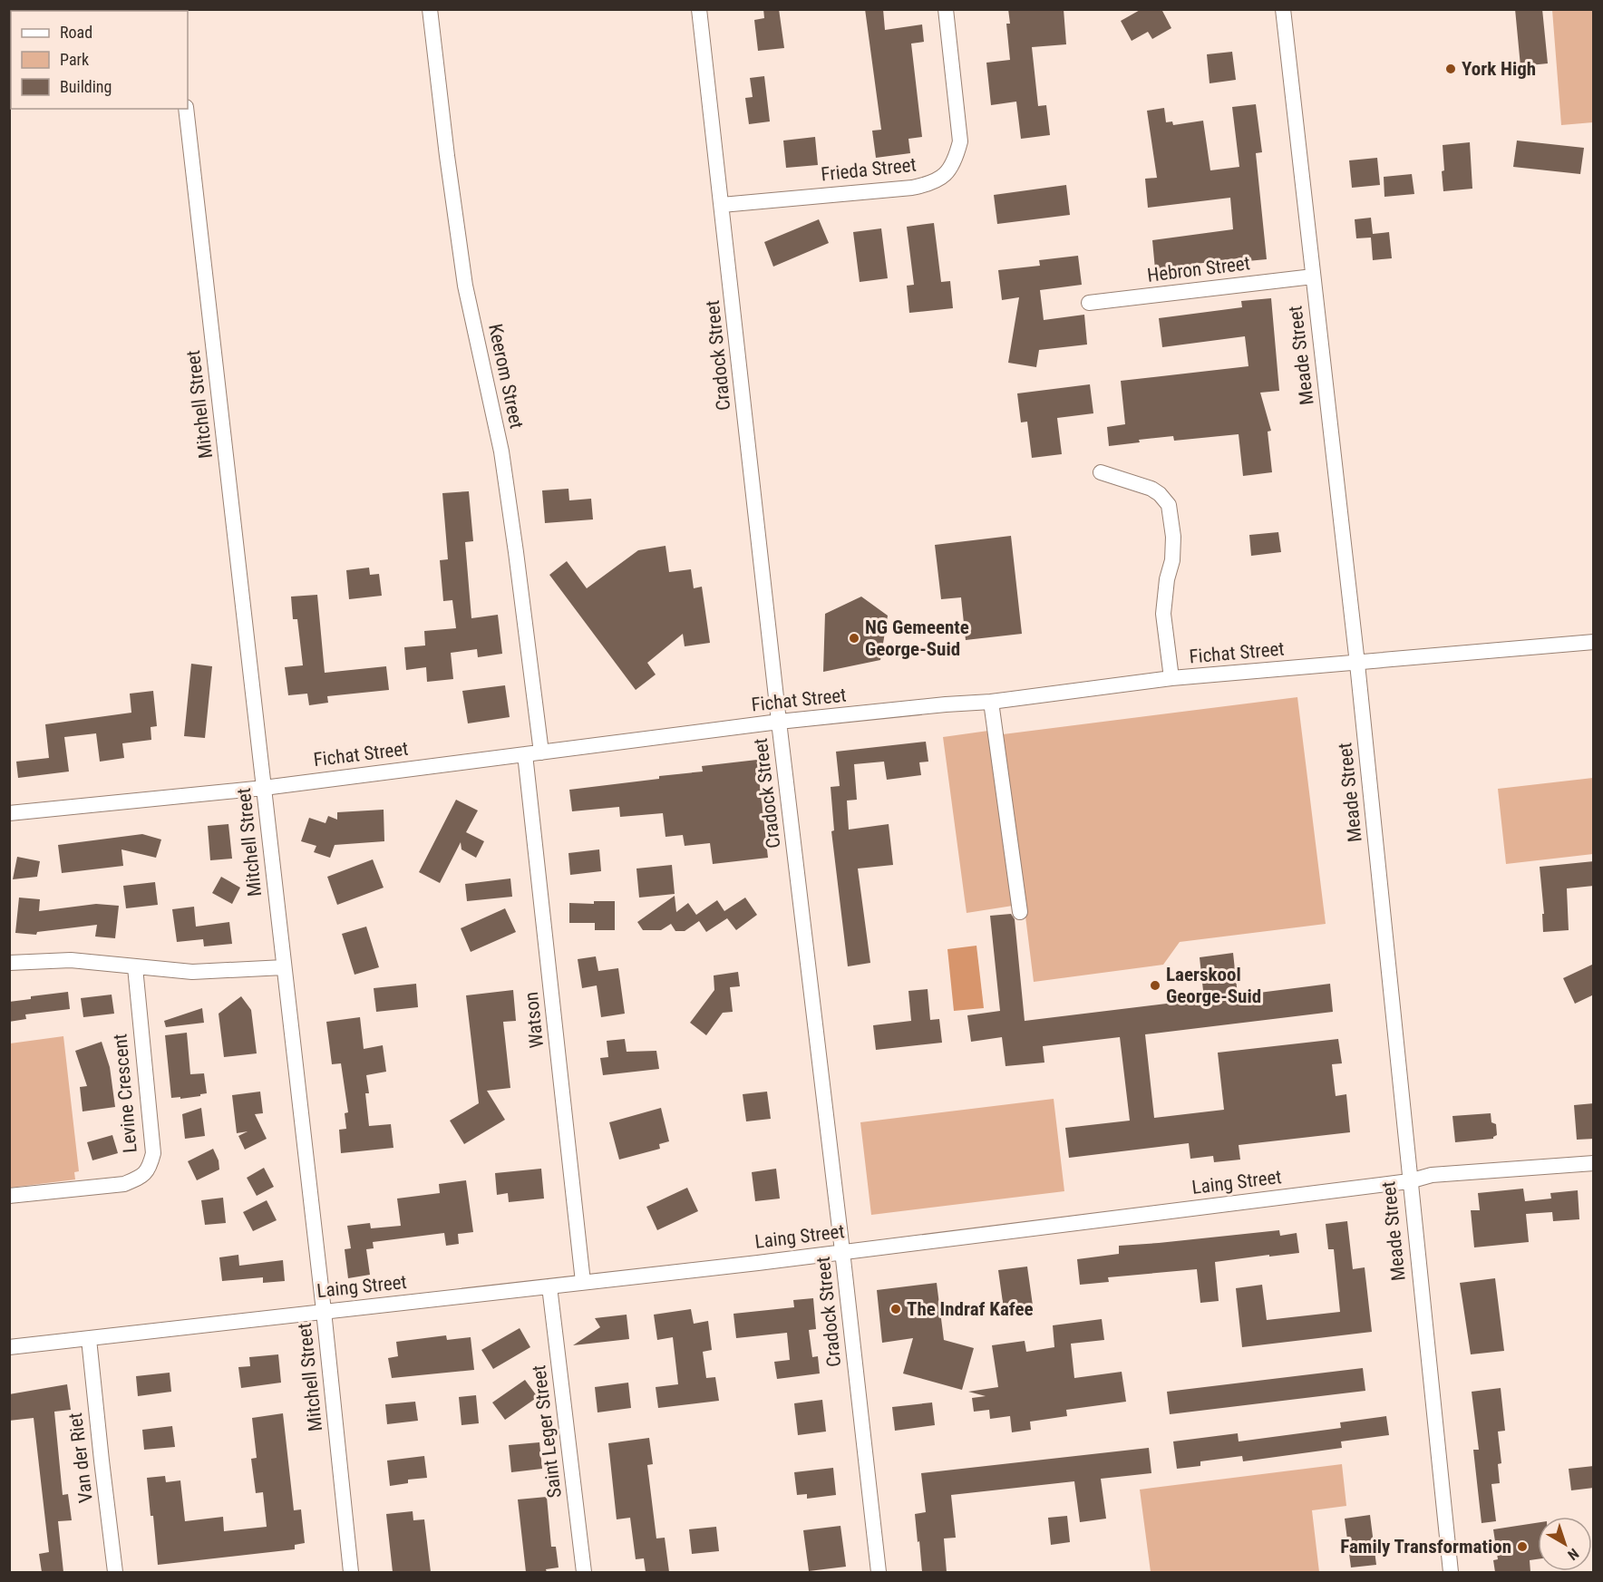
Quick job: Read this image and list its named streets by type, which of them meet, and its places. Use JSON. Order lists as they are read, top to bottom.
{
  "streets": {
    "street": [
      "Frieda Street",
      "Hebron Street",
      "Cradock Street",
      "Meade Street",
      "Keerom Street",
      "Mitchell Street",
      "Fichat Street",
      "Watson",
      "Levine Crescent",
      "Laing Street",
      "Saint Leger Street",
      "Van der Riet"
    ]
  },
  "crossings": [
    ["Frieda Street", "Cradock Street"],
    ["Hebron Street", "Meade Street"],
    ["Cradock Street", "Fichat Street"],
    ["Cradock Street", "Laing Street"],
    ["Meade Street", "Fichat Street"],
    ["Meade Street", "Laing Street"],
    ["Keerom Street", "Fichat Street"],
    ["Mitchell Street", "Fichat Street"],
    ["Mitchell Street", "Laing Street"],
    ["Fichat Street", "Watson"],
    ["Watson", "Laing Street"],
    ["Laing Street", "Saint Leger Street"],
    ["Laing Street", "Van der Riet"]
  ],
  "places": [
    "York High",
    "NG Gemeente George-Suid",
    "Laerskool George-Suid",
    "The Indraf Kafee",
    "Family Transformation"
  ],
  "legend": ["Road", "Park", "Building"],
  "north": "bottom right"
}
